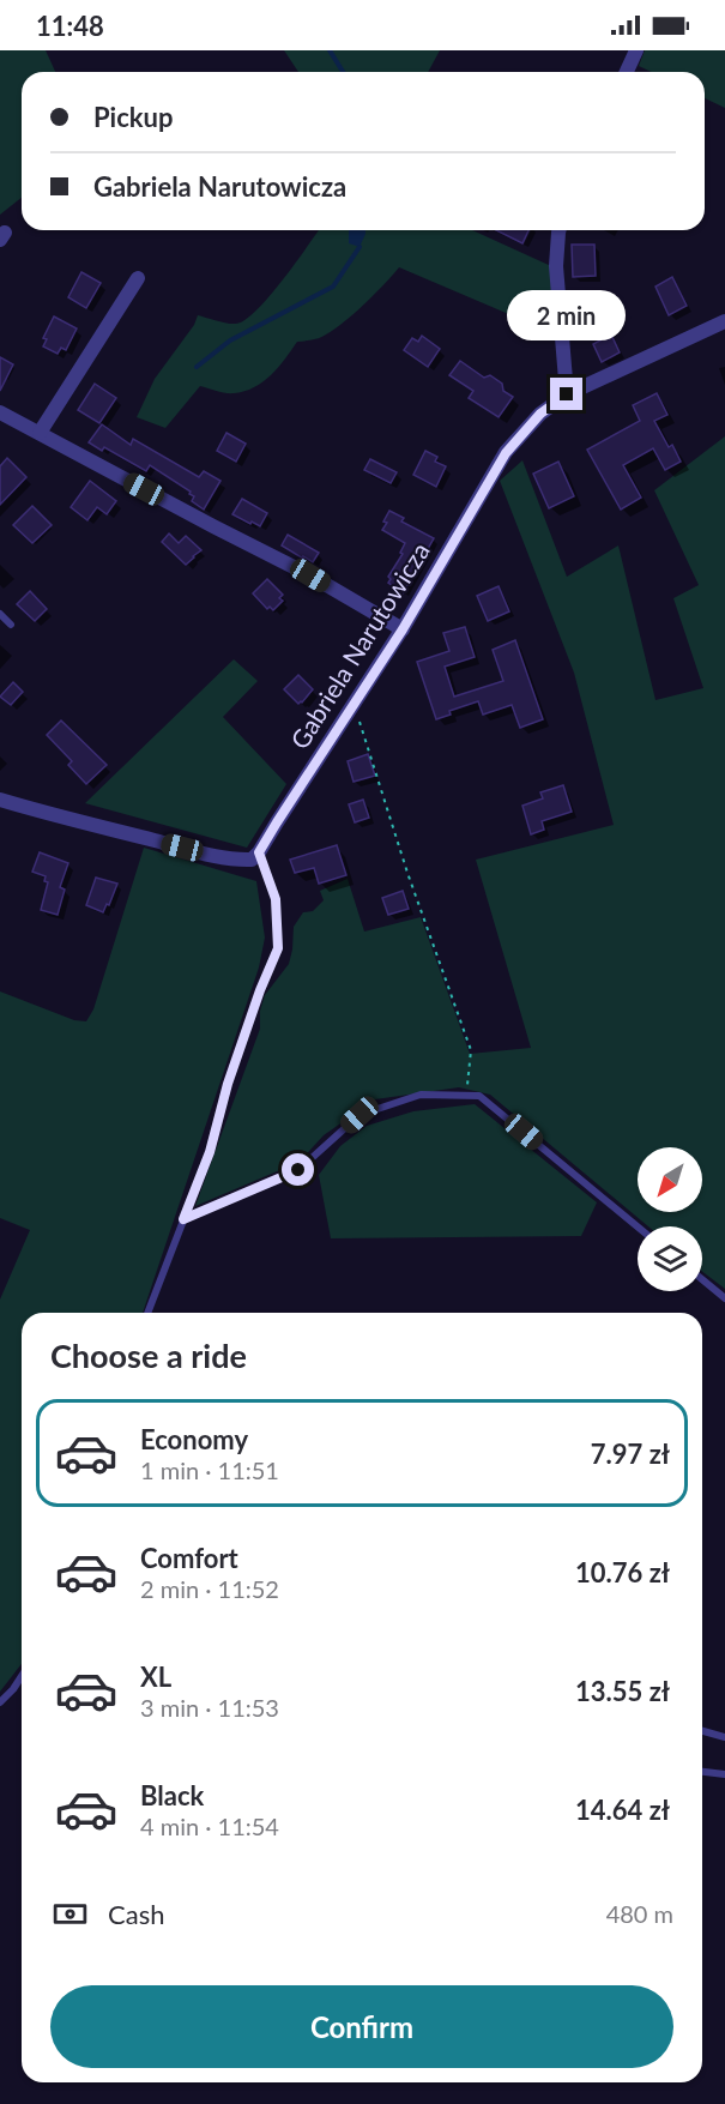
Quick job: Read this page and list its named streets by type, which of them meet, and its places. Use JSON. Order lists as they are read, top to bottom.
{
  "streets": {
    "street": ["Gabriela Narutowicza"]
  },
  "north": "bottom left",
  "page": {
    "status": "11:48",
    "banner": ["Pickup", "Gabriela Narutowicza"],
    "bubble": "2 min",
    "heading": "Choose a ride",
    "list": [
      {
        "name": "Economy",
        "note": "1 min · 11:51",
        "value": "7.97 zł"
      },
      {
        "name": "Comfort",
        "note": "2 min · 11:52",
        "value": "10.76 zł"
      },
      {
        "name": "XL",
        "note": "3 min · 11:53",
        "value": "13.55 zł"
      },
      {
        "name": "Black",
        "note": "4 min · 11:54",
        "value": "14.64 zł"
      }
    ],
    "pay": ["Cash", "480 m"],
    "buttons": "Confirm"
  }
}
